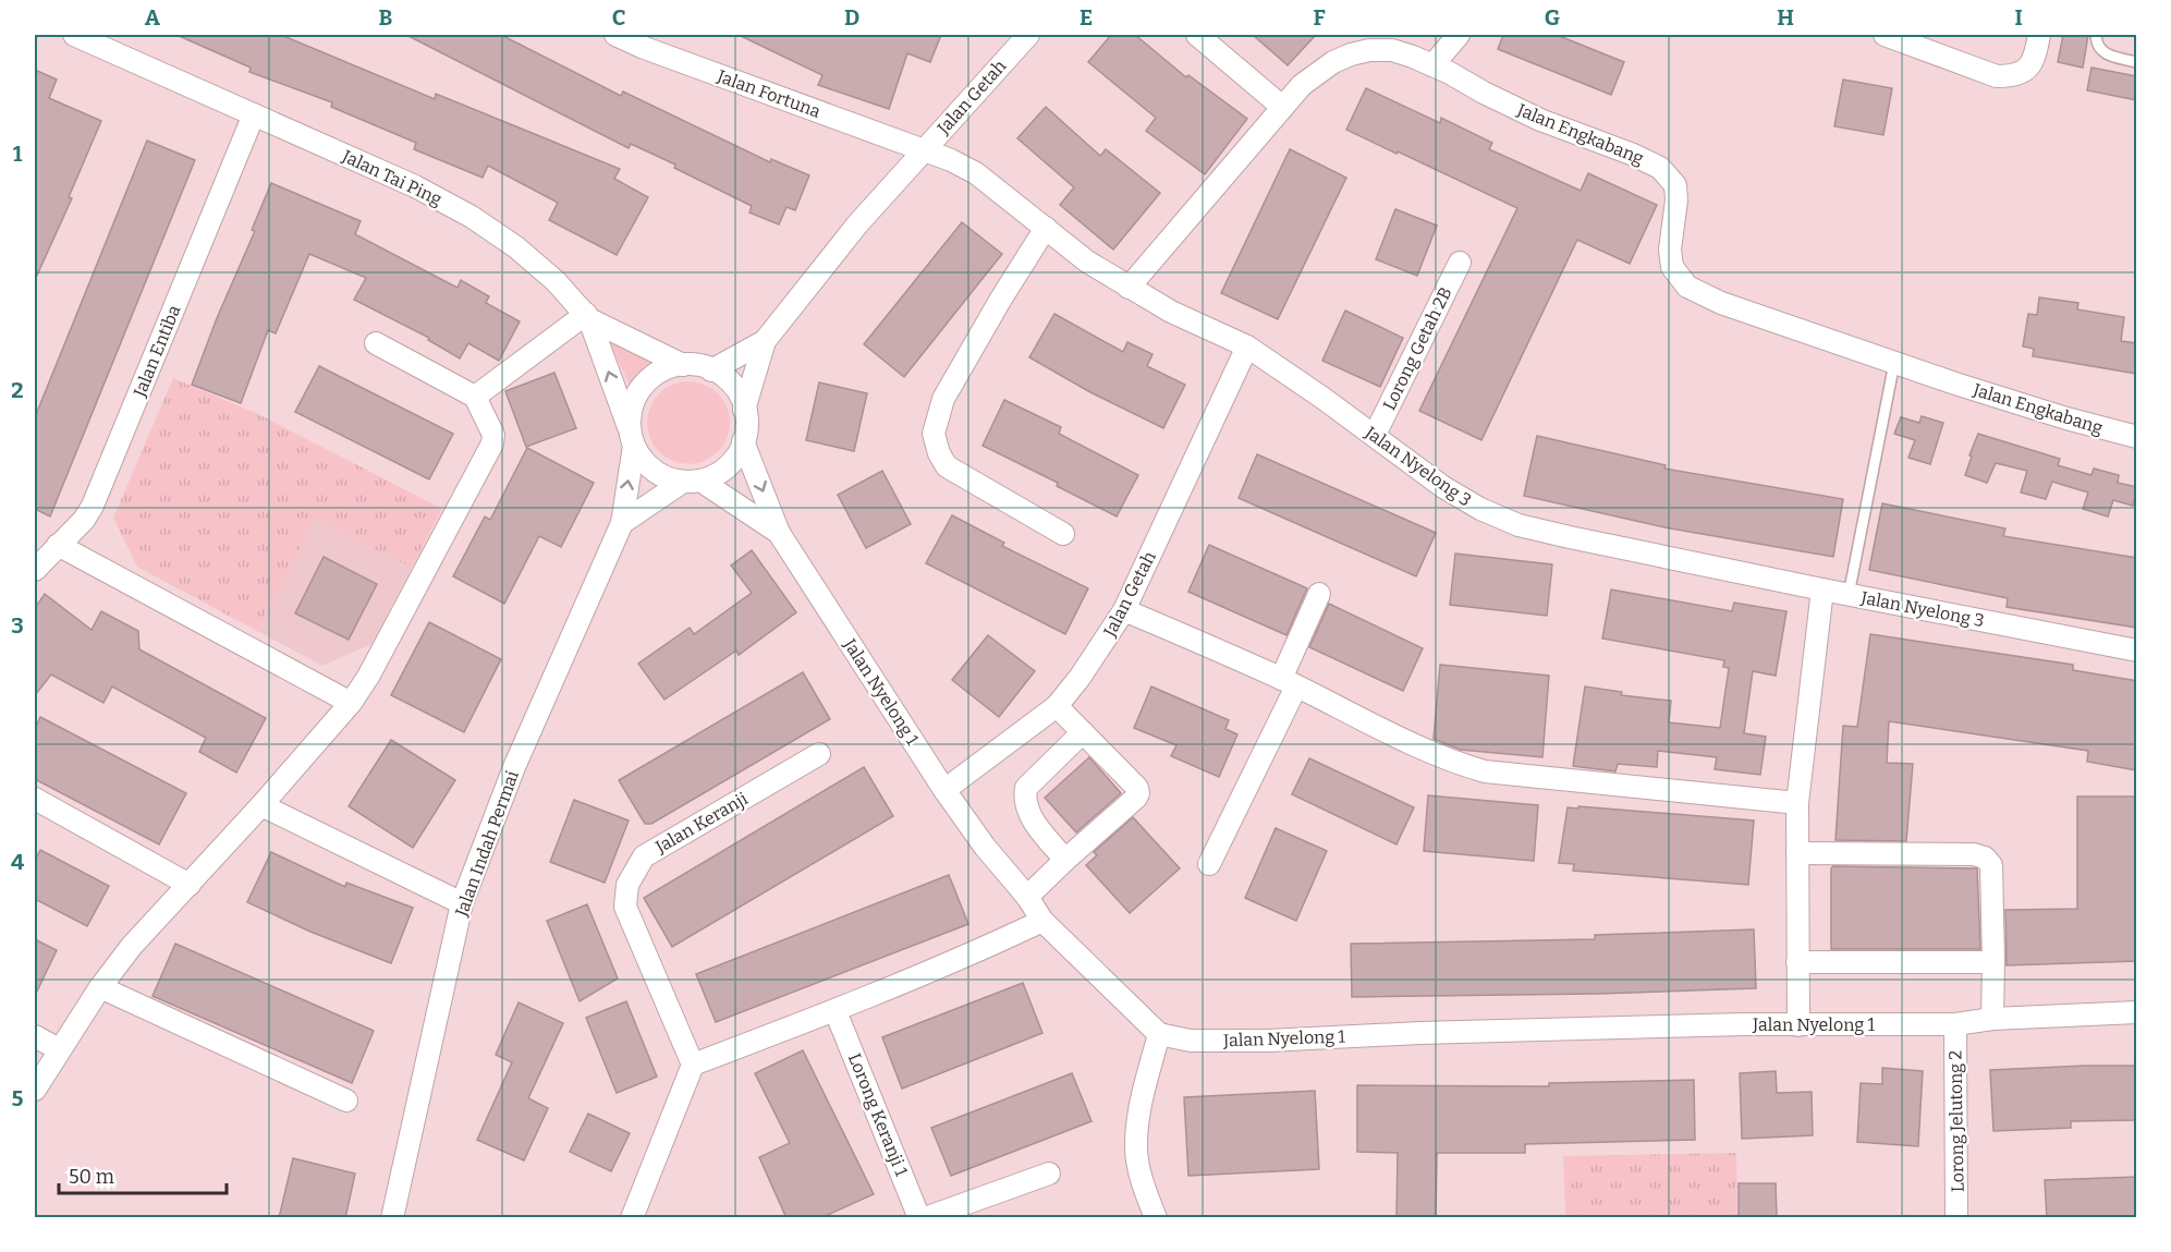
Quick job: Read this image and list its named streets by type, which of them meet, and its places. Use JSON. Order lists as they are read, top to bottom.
{
  "streets": {
    "street": [
      "Jalan Fortuna",
      "Jalan Getah",
      "Jalan Engkabang",
      "Jalan Tai Ping",
      "Lorong Getah 2B",
      "Jalan Entiba",
      "Jalan Nyelong 3",
      "Jalan Nyelong 1",
      "Jalan Keranji",
      "Jalan Indah Permai",
      "Lorong Keranji 1",
      "Lorong Jelutong 2"
    ]
  },
  "crossings": [
    ["Jalan Fortuna", "Jalan Getah"],
    ["Jalan Fortuna", "Jalan Nyelong 3"],
    ["Jalan Getah", "Jalan Nyelong 3"],
    ["Jalan Getah", "Jalan Nyelong 1"],
    ["Jalan Engkabang", "Jalan Nyelong 3"],
    ["Jalan Tai Ping", "Jalan Entiba"],
    ["Jalan Tai Ping", "Jalan Nyelong 1"],
    ["Jalan Tai Ping", "Jalan Indah Permai"],
    ["Lorong Getah 2B", "Jalan Nyelong 3"],
    ["Jalan Nyelong 1", "Jalan Indah Permai"],
    ["Jalan Nyelong 1", "Lorong Jelutong 2"]
  ],
  "scale_bar": "50 m",
  "grid": {
    "columns": [
      "A",
      "B",
      "C",
      "D",
      "E",
      "F",
      "G",
      "H",
      "I"
    ],
    "rows": [
      "1",
      "2",
      "3",
      "4",
      "5"
    ]
  }
}
